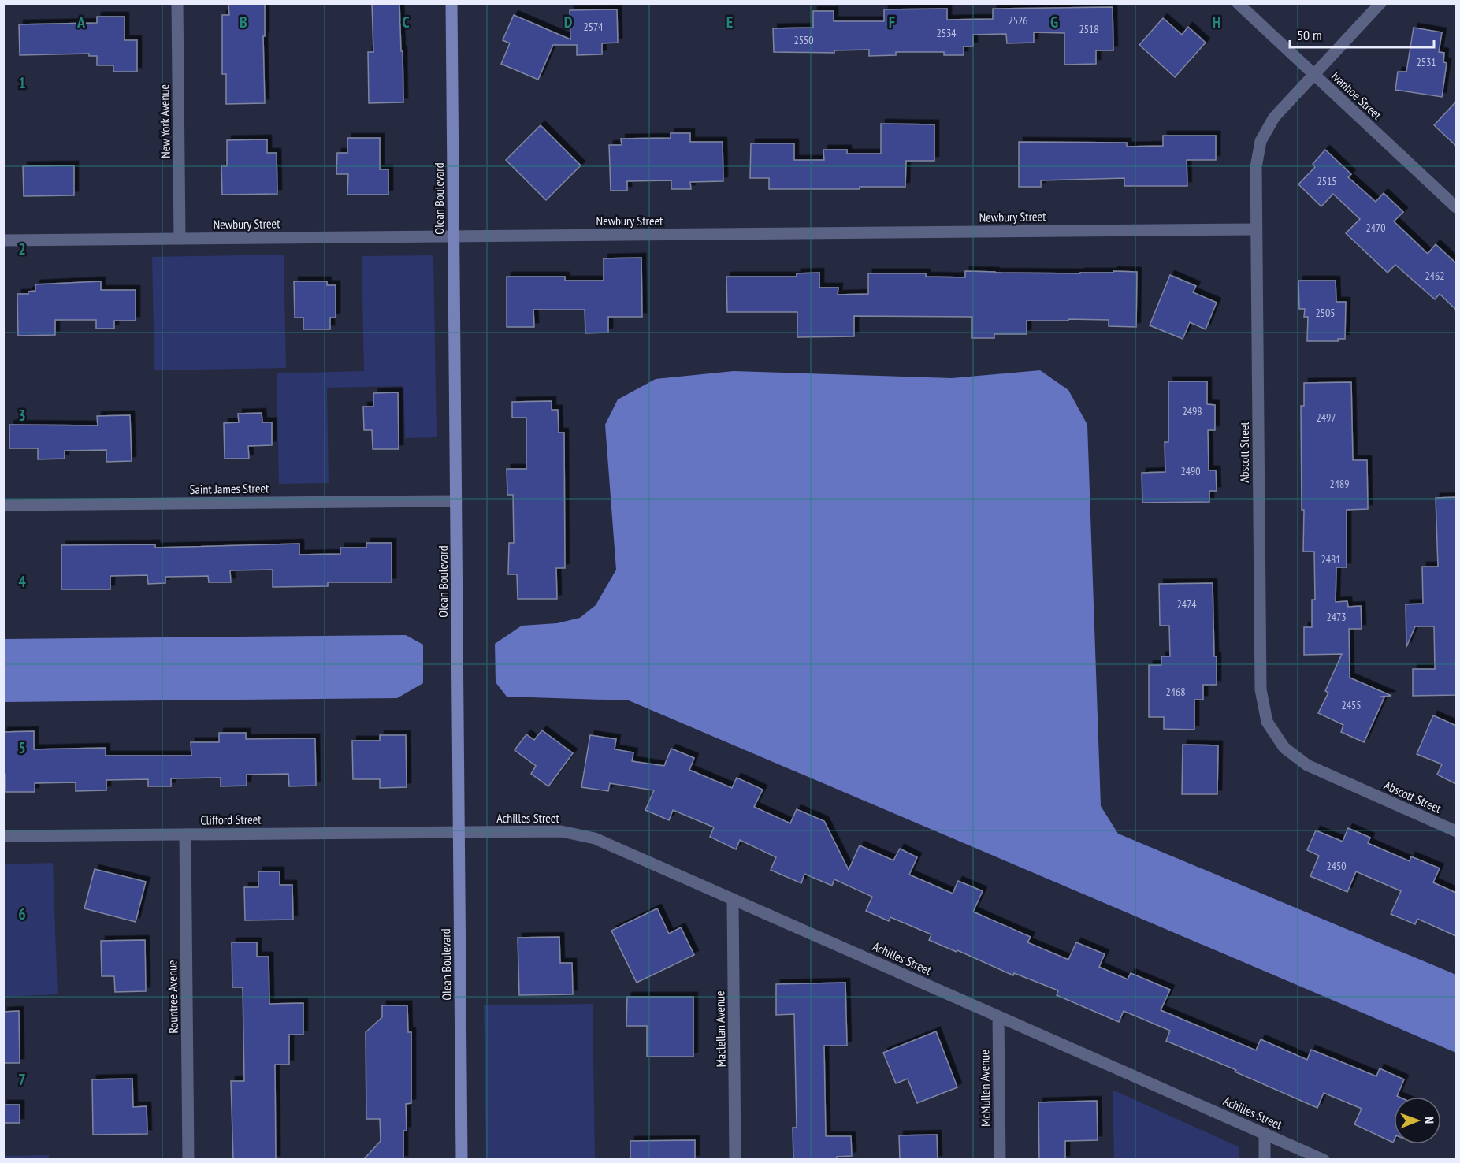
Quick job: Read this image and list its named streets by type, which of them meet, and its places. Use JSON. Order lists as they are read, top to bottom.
{
  "streets": {
    "street": [
      "Ivanhoe Street",
      "New York Avenue",
      "Olean Boulevard",
      "Newbury Street",
      "Abscott Street",
      "Saint James Street",
      "Achilles Street",
      "Clifford Street",
      "Rountree Avenue",
      "Maclellan Avenue",
      "McMullen Avenue"
    ]
  },
  "crossings": [
    ["Ivanhoe Street", "Abscott Street"],
    ["New York Avenue", "Newbury Street"],
    ["Olean Boulevard", "Newbury Street"],
    ["Olean Boulevard", "Saint James Street"],
    ["Olean Boulevard", "Achilles Street"],
    ["Olean Boulevard", "Clifford Street"],
    ["Newbury Street", "Abscott Street"],
    ["Achilles Street", "Clifford Street"],
    ["Achilles Street", "Maclellan Avenue"],
    ["Achilles Street", "McMullen Avenue"],
    ["Clifford Street", "Rountree Avenue"]
  ],
  "house_numbers": [
    "2526",
    "2574",
    "2518",
    "2534",
    "2550",
    "2531",
    "2515",
    "2470",
    "2462",
    "2505",
    "2498",
    "2497",
    "2490",
    "2489",
    "2481",
    "2474",
    "2473",
    "2468",
    "2455",
    "2450"
  ],
  "scale_bar": "50 m",
  "north": "right",
  "grid": {
    "columns": [
      "A",
      "B",
      "C",
      "D",
      "E",
      "F",
      "G",
      "H"
    ],
    "rows": [
      "1",
      "2",
      "3",
      "4",
      "5",
      "6",
      "7"
    ]
  }
}
